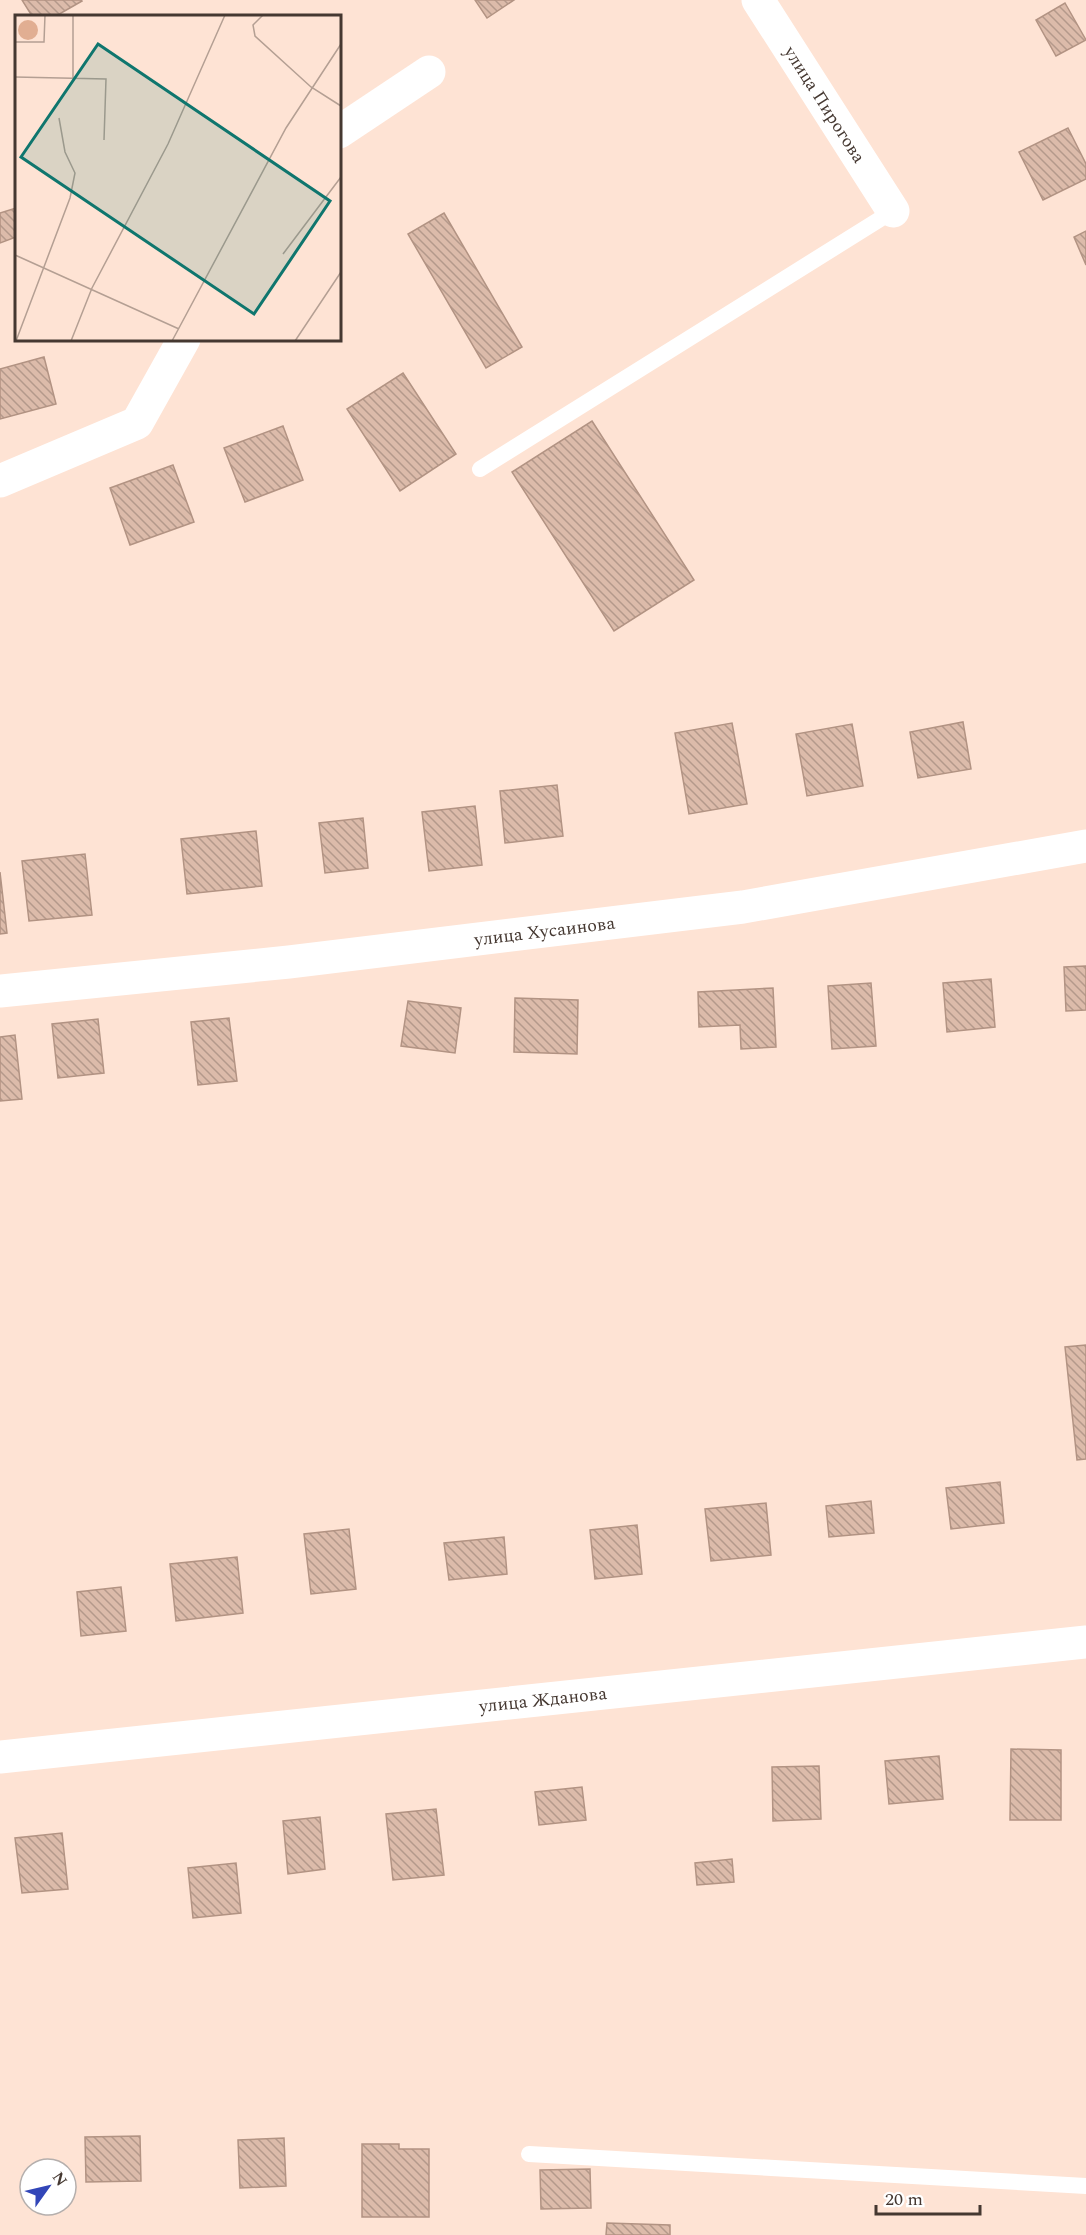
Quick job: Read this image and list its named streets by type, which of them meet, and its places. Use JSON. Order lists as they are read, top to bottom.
{
  "streets": {
    "street": ["улица Пирогова", "улица Хусаинова", "улица Жданова"]
  },
  "scale_bar": "20 m",
  "north": "top right"
}
